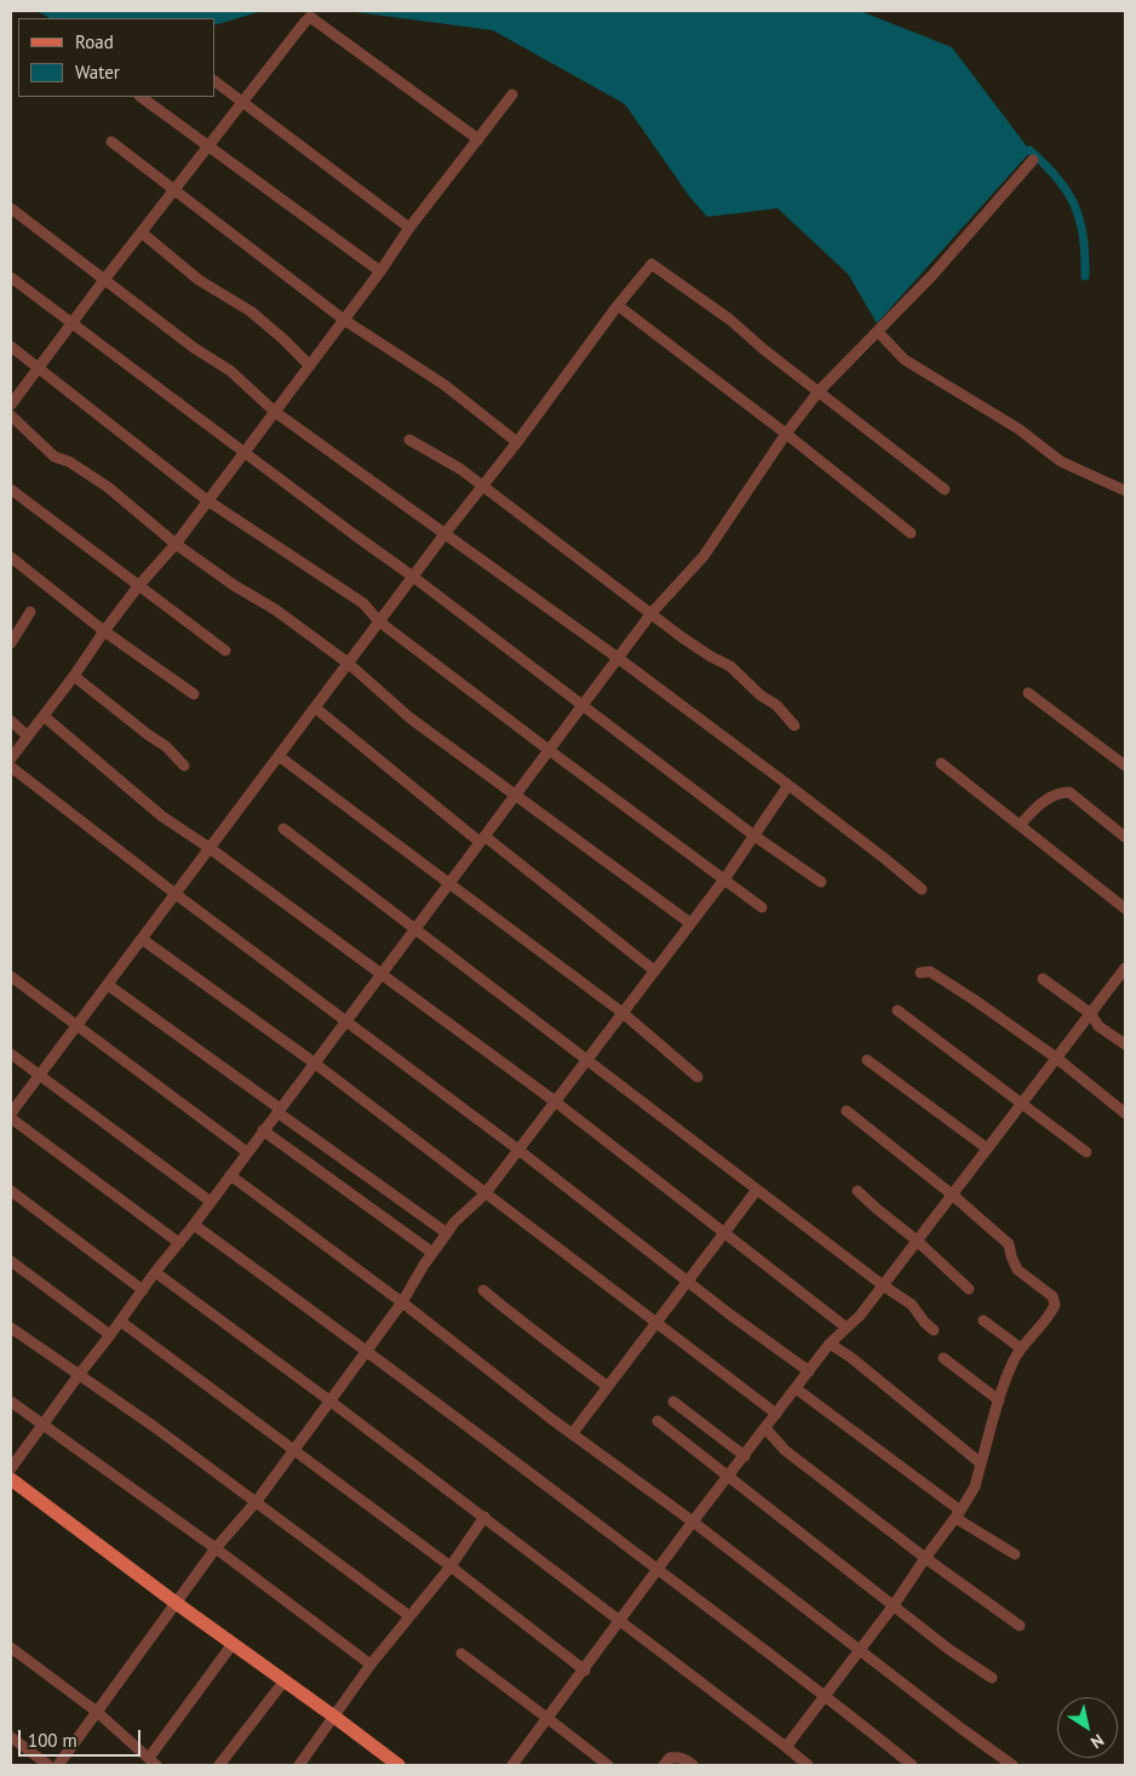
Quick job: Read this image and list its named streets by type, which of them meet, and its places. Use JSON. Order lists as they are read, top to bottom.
{
  "legend": ["Road", "Water"],
  "scale_bar": "100 m",
  "north": "bottom right"
}
